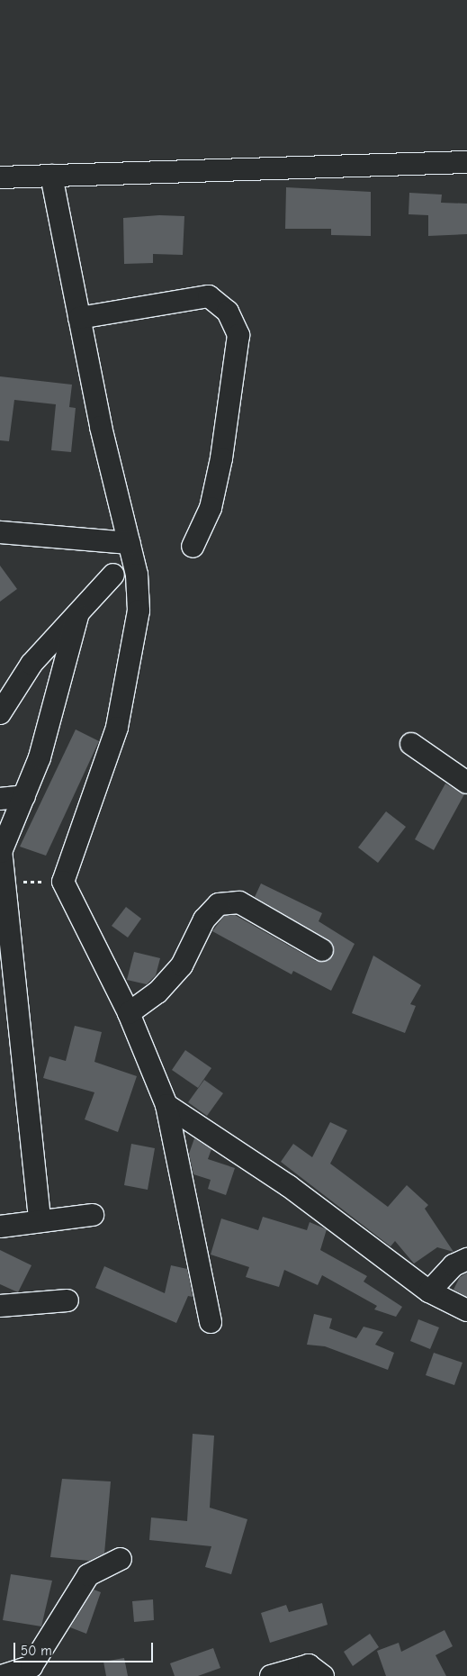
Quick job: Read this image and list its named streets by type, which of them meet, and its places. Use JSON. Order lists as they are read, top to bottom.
{
  "scale_bar": "50 m"
}
